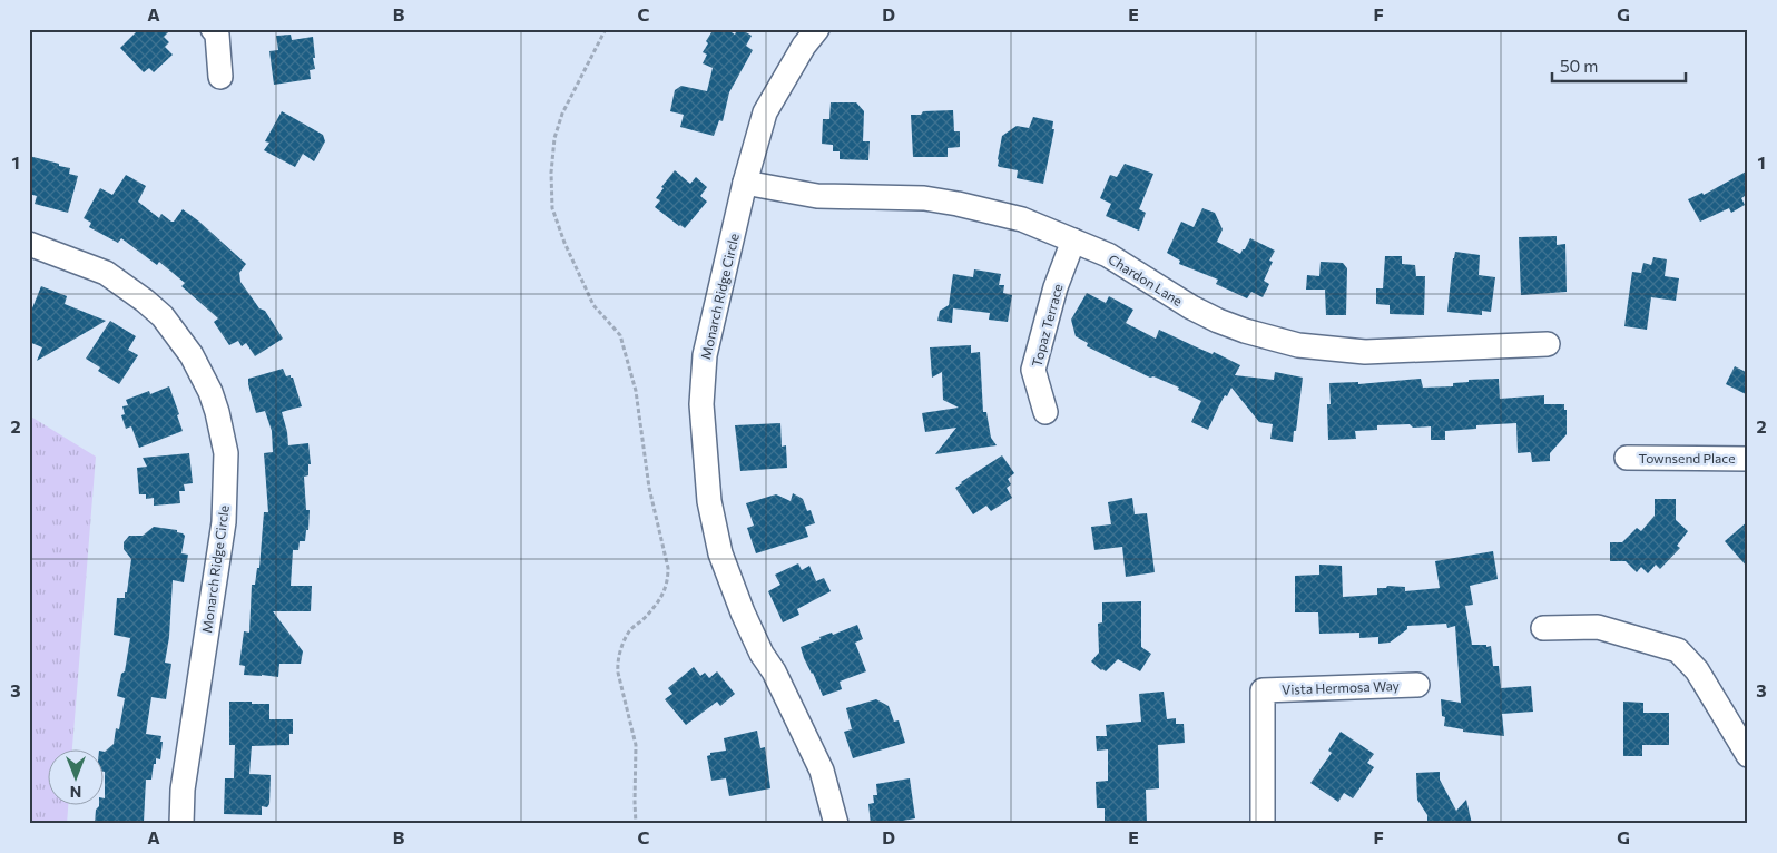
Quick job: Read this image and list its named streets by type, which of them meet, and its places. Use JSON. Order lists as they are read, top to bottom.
{
  "streets": {
    "street": [
      "Chardon Lane",
      "Monarch Ridge Circle",
      "Topaz Terrace",
      "Townsend Place",
      "Vista Hermosa Way"
    ]
  },
  "crossings": [
    ["Chardon Lane", "Monarch Ridge Circle"],
    ["Chardon Lane", "Topaz Terrace"]
  ],
  "scale_bar": "50 m",
  "north": "bottom",
  "grid": {
    "columns": [
      "A",
      "B",
      "C",
      "D",
      "E",
      "F",
      "G"
    ],
    "rows": ["1", "2", "3"]
  }
}
